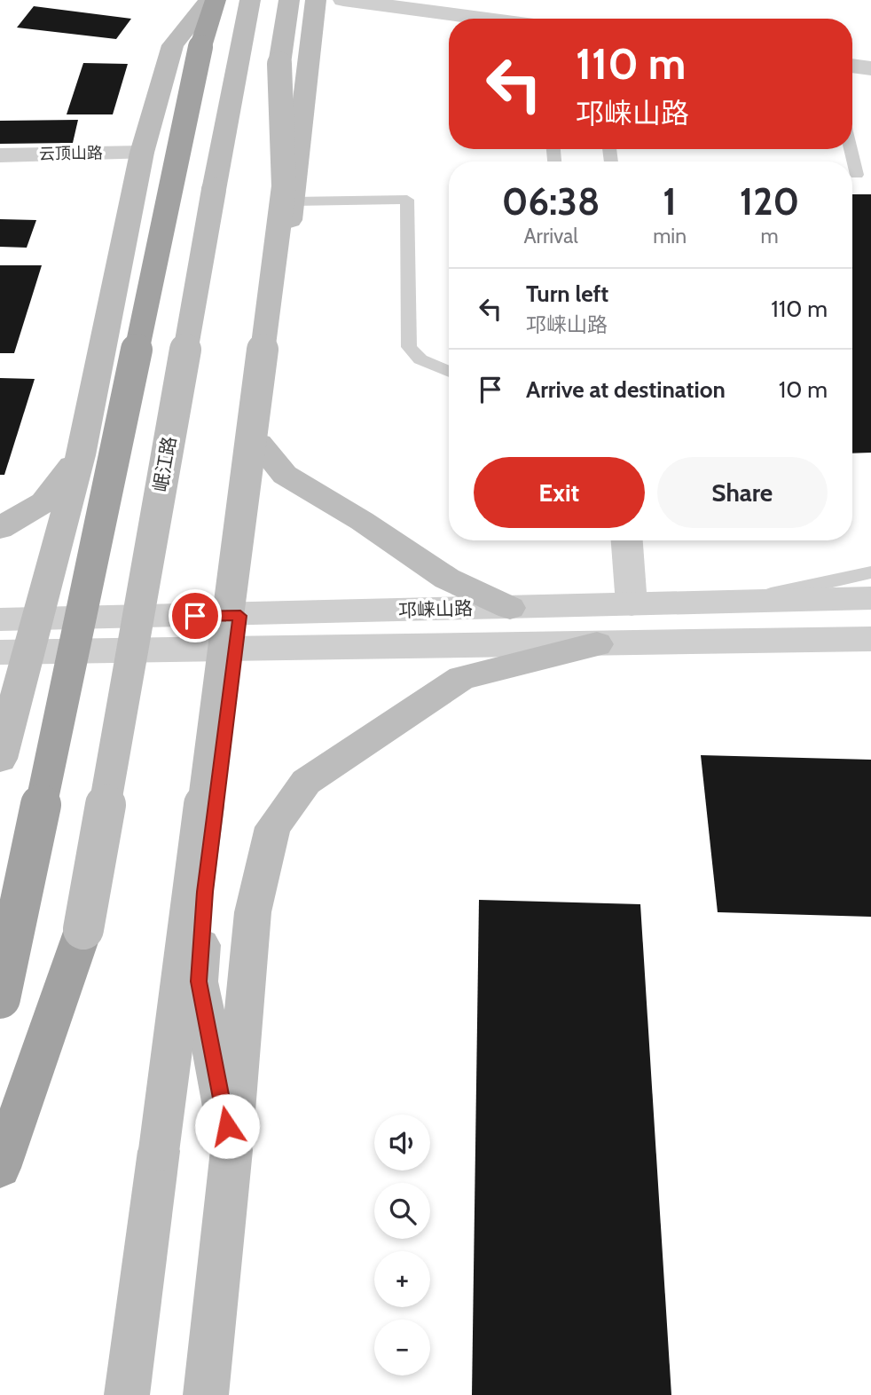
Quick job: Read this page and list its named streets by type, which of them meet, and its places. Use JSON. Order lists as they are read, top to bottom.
{
  "streets": {
    "main road": ["岷江路"],
    "street": ["云顶山路", "邛崃山路"]
  },
  "page": {
    "turn": ["110 m", "邛崃山路"],
    "eta": [
      "06:38",
      "Arrival",
      "1",
      "min",
      "120",
      "m"
    ],
    "list": [
      {
        "name": "Turn left",
        "note": "邛崃山路",
        "value": "110 m"
      },
      {
        "name": "Arrive at destination",
        "value": "10 m"
      }
    ],
    "buttons": ["Exit", "Share"],
    "map_buttons": ["+", "−"]
  }
}
